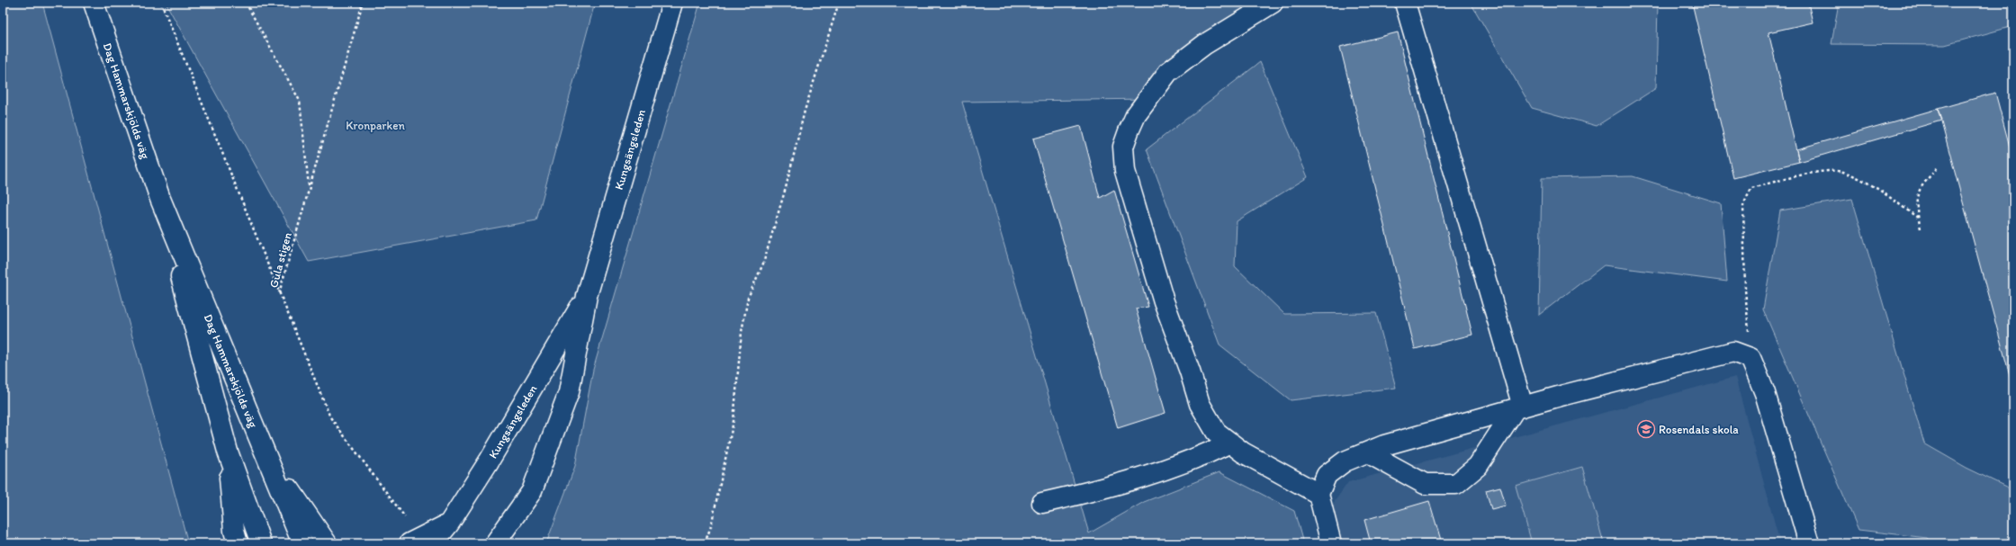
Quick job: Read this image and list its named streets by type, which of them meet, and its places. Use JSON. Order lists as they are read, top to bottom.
{
  "streets": {
    "main road": ["Dag Hammarskjölds väg", "Kungsängsleden"],
    "path": ["Gula stigen"]
  },
  "parks": ["Kronparken"],
  "places": {
    "school or university": ["Rosendals skola"]
  }
}
